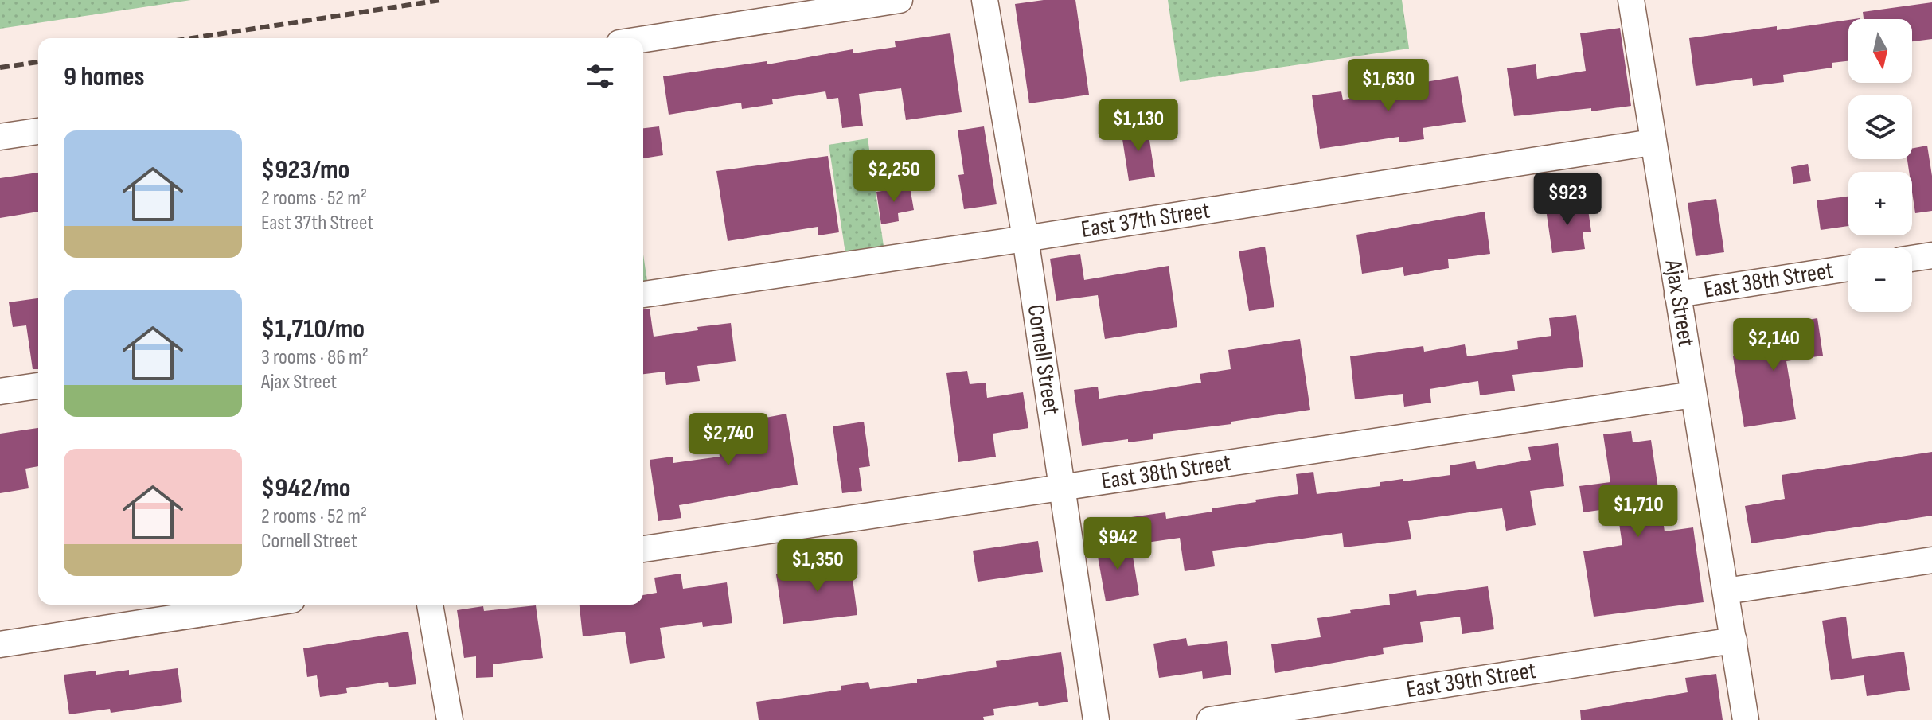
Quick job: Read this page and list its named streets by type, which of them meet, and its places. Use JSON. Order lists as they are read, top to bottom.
{
  "streets": {
    "street": [
      "East 37th Street",
      "East 38th Street",
      "Ajax Street",
      "Cornell Street",
      "East 39th Street"
    ]
  },
  "crossings": [
    ["East 37th Street", "Ajax Street"],
    ["East 37th Street", "Cornell Street"],
    ["East 38th Street", "Ajax Street"],
    ["East 38th Street", "Cornell Street"],
    ["Ajax Street", "East 39th Street"]
  ],
  "north": "bottom",
  "page": {
    "map_buttons": ["+", "−"],
    "heading": "9 homes",
    "price": [
      "$1,630",
      "$1,130",
      "$2,250",
      "$923",
      "$2,140",
      "$2,740",
      "$1,710",
      "$942",
      "$1,350"
    ],
    "list": [
      {
        "name": "$923/mo",
        "note": "2 rooms · 52 m² · East 37th Street"
      },
      {
        "name": "$1,710/mo",
        "note": "3 rooms · 86 m² · Ajax Street"
      },
      {
        "name": "$942/mo",
        "note": "2 rooms · 52 m² · Cornell Street"
      }
    ]
  }
}
